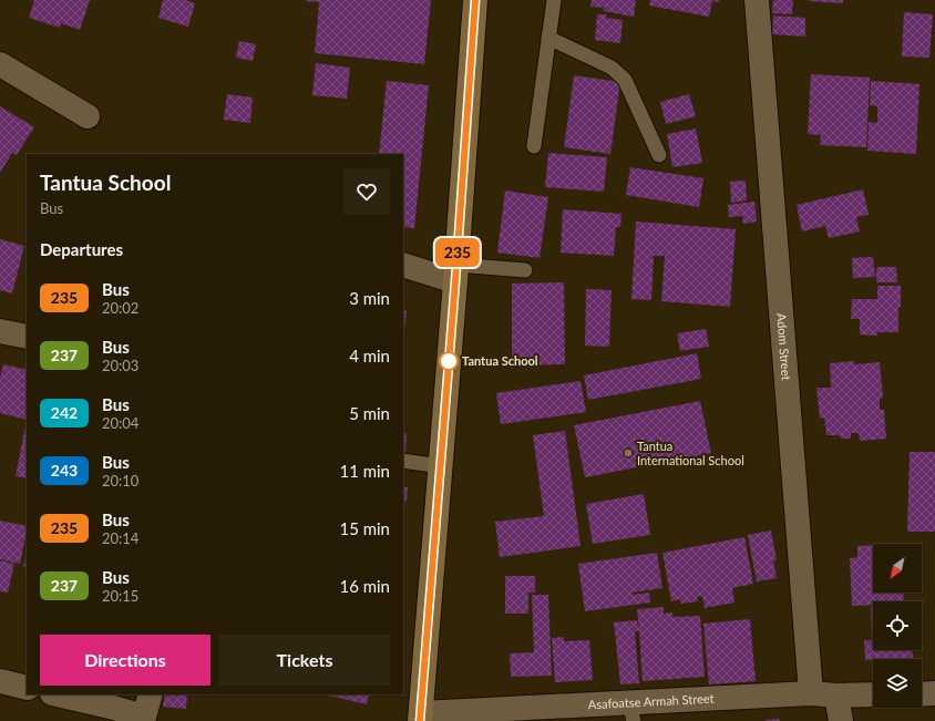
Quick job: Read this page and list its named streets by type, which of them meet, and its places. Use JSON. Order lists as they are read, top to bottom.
{
  "streets": {
    "street": ["Adom Street", "Asafoatse Armah Street"]
  },
  "crossings": [
    ["Adom Street", "Asafoatse Armah Street"]
  ],
  "places": ["Tantua School", "Tantua International School"],
  "lines": ["bus line 235"],
  "north": "bottom left",
  "page": {
    "on_map": "235",
    "heading": [
      ["Tantua School", "Bus"],
      "Departures"
    ],
    "list": [
      {
        "mark": "235",
        "name": "Bus",
        "note": "20:02",
        "value": "3 min"
      },
      {
        "mark": "237",
        "name": "Bus",
        "note": "20:03",
        "value": "4 min"
      },
      {
        "mark": "242",
        "name": "Bus",
        "note": "20:04",
        "value": "5 min"
      },
      {
        "mark": "243",
        "name": "Bus",
        "note": "20:10",
        "value": "11 min"
      },
      {
        "mark": "235",
        "name": "Bus",
        "note": "20:14",
        "value": "15 min"
      },
      {
        "mark": "237",
        "name": "Bus",
        "note": "20:15",
        "value": "16 min"
      }
    ],
    "buttons": ["Directions", "Tickets"]
  }
}
